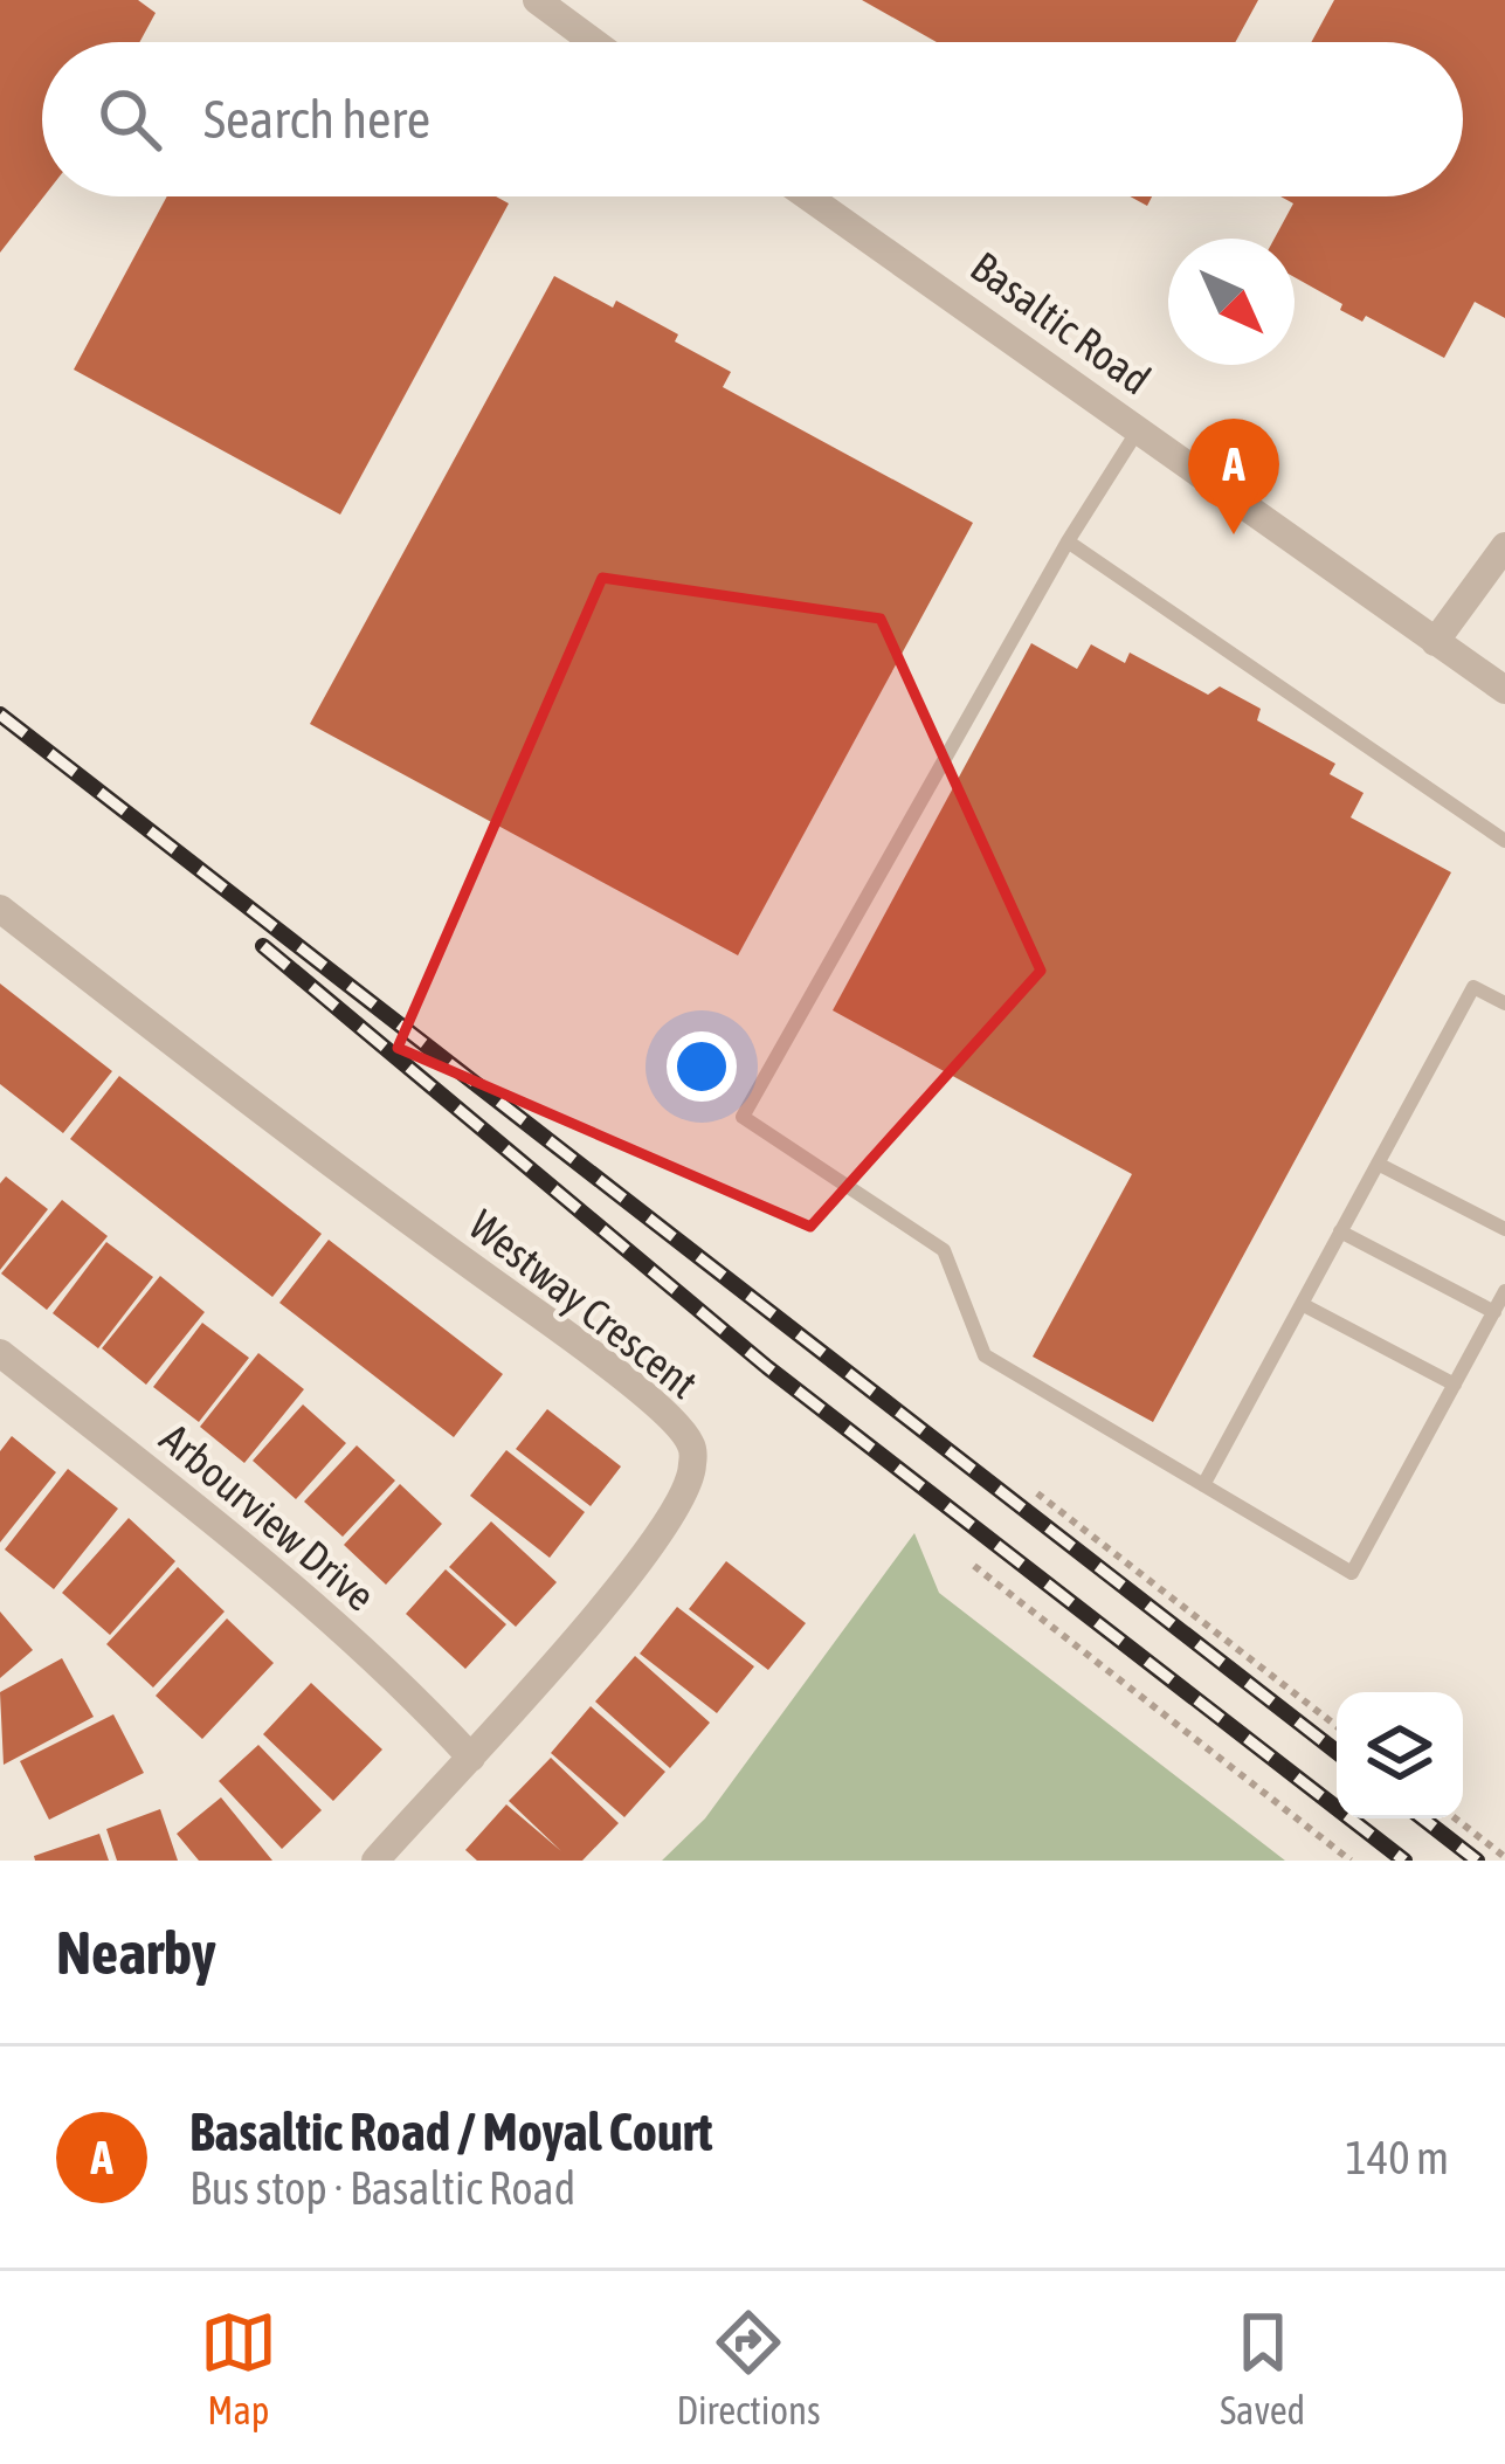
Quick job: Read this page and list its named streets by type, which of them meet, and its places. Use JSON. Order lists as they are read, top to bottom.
{
  "streets": {
    "street": ["Basaltic Road", "Westway Crescent", "Arbourview Drive"]
  },
  "crossings": [
    ["Westway Crescent", "Arbourview Drive"]
  ],
  "north": "bottom right",
  "page": {
    "search": "Search here",
    "pins": "A",
    "heading": "Nearby",
    "list": [
      {
        "mark": "A",
        "name": "Basaltic Road / Moyal Court",
        "note": "Bus stop · Basaltic Road",
        "value": "140 m"
      }
    ],
    "nav": ["Map", "Directions", "Saved"]
  }
}
